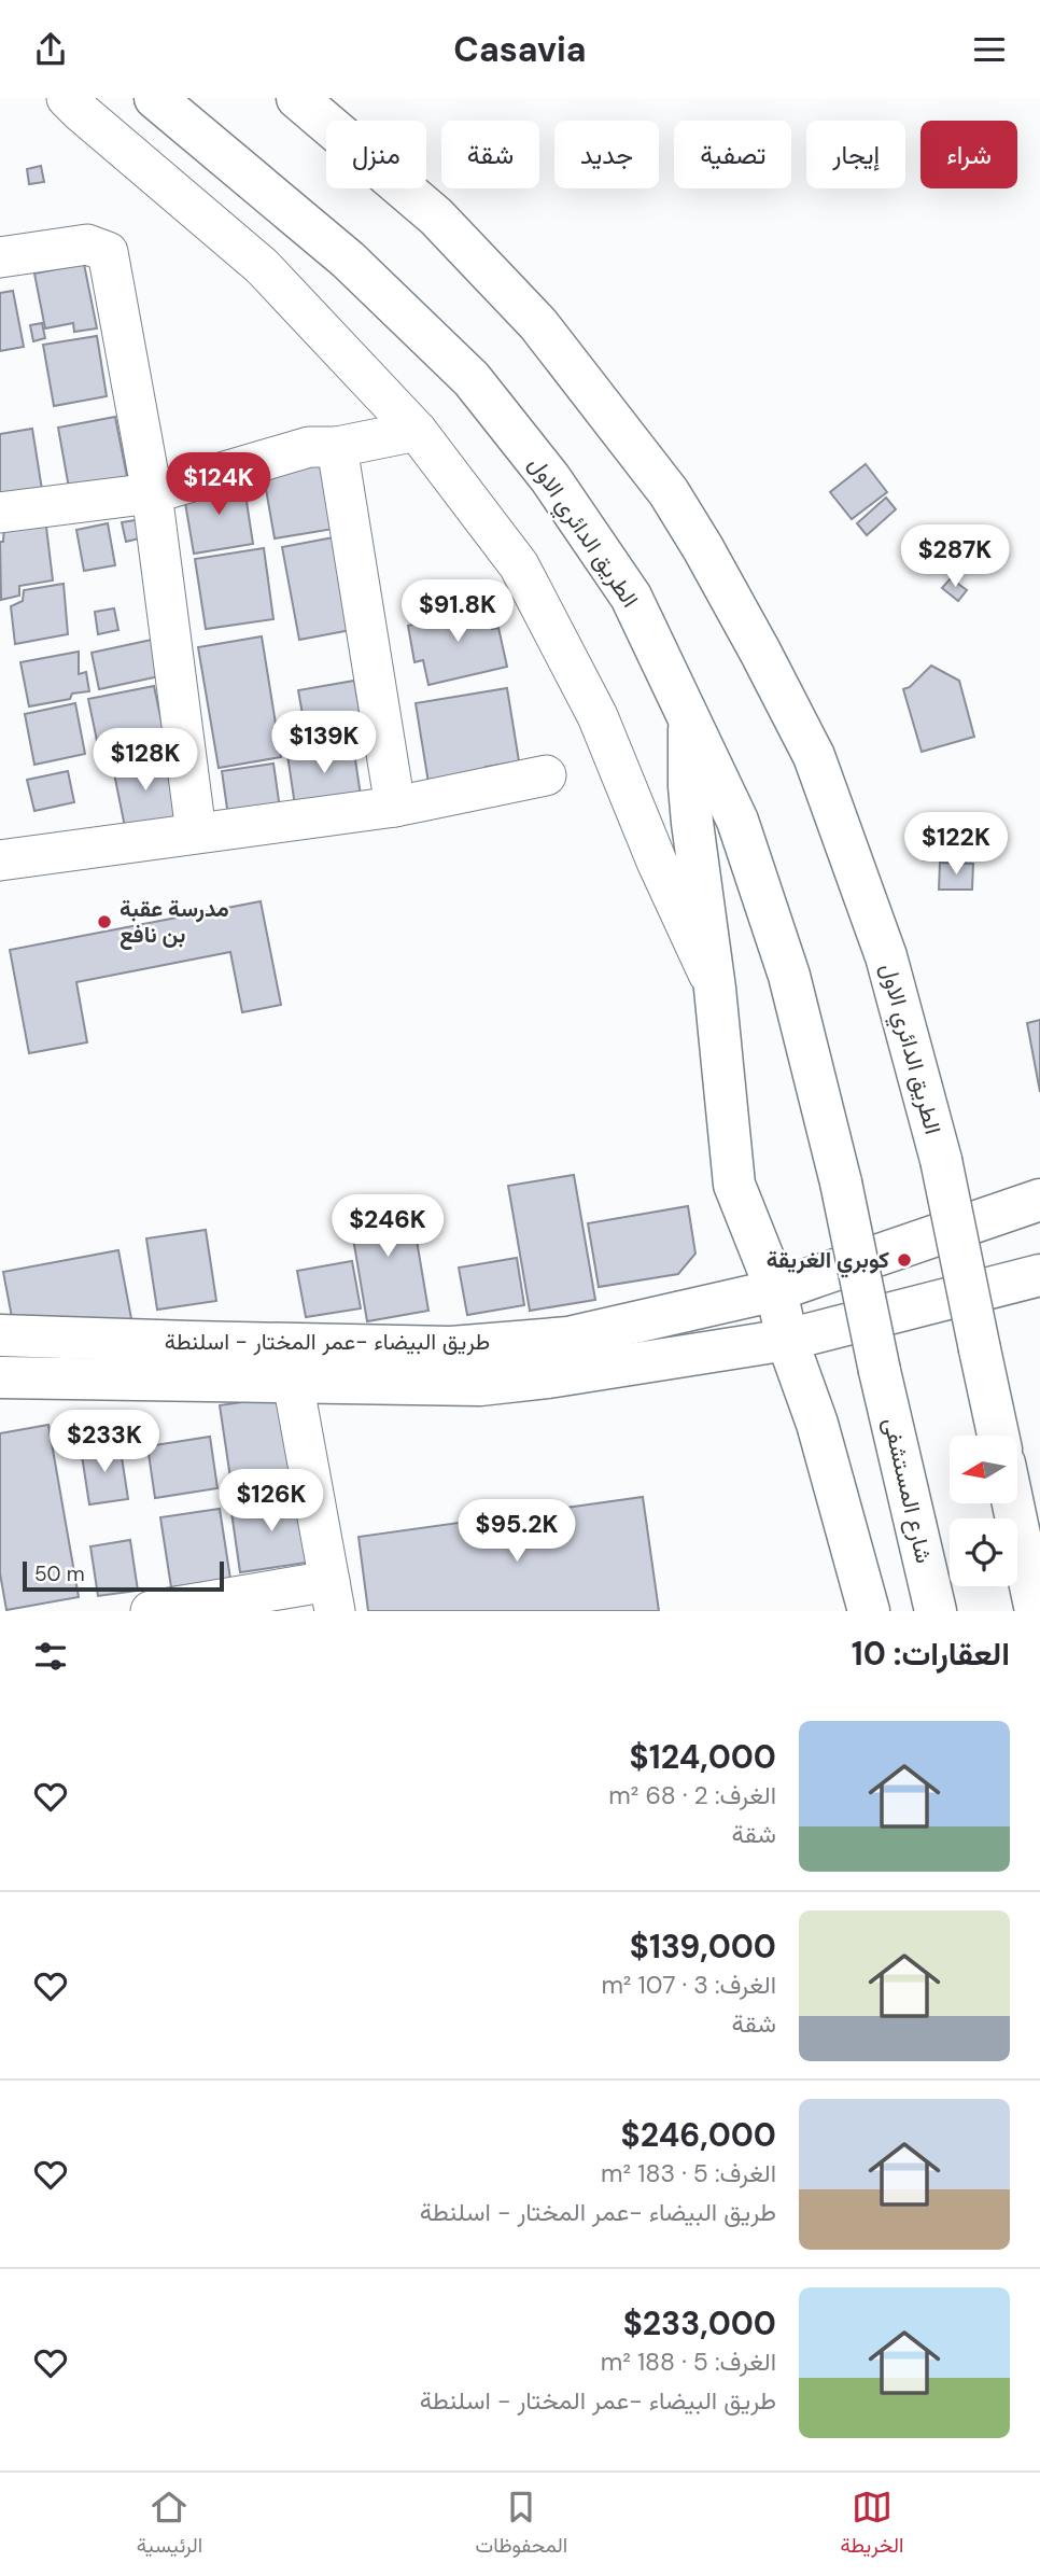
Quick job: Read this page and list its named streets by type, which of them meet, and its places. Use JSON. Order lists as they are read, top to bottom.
{
  "streets": {
    "main road": ["الطريق الدائري الاول", "طريق البيضاء -عمر المختار - اسلنطة", "شارع المستشفى"]
  },
  "crossings": [
    ["الطريق الدائري الاول", "شارع المستشفى"]
  ],
  "places": ["مدرسة عقبة بن نافع", "كوبري الغريقة"],
  "scale_bar": "50 m",
  "north": "left",
  "page": {
    "header": "Casavia",
    "chip": [
      "شراء",
      "إيجار",
      "تصفية",
      "جديد",
      "شقة",
      "منزل"
    ],
    "price": [
      "$124K",
      "$287K",
      "$91.8K",
      "$139K",
      "$128K",
      "$122K",
      "$246K",
      "$233K",
      "$126K",
      "$95.2K"
    ],
    "scale": "50 m",
    "heading": "العقارات: 10",
    "list": [
      {
        "name": "$124,000",
        "note": "الغرف: 2 · 68 m² · شقة"
      },
      {
        "name": "$139,000",
        "note": "الغرف: 3 · 107 m² · شقة"
      },
      {
        "name": "$246,000",
        "note": "الغرف: 5 · 183 m² · طريق البيضاء -عمر المختار - اسلنطة"
      },
      {
        "name": "$233,000",
        "note": "الغرف: 5 · 188 m² · طريق البيضاء -عمر المختار - اسلنطة"
      }
    ],
    "tabs": ["الخريطة", "المحفوظات", "الرئيسية"]
  }
}
